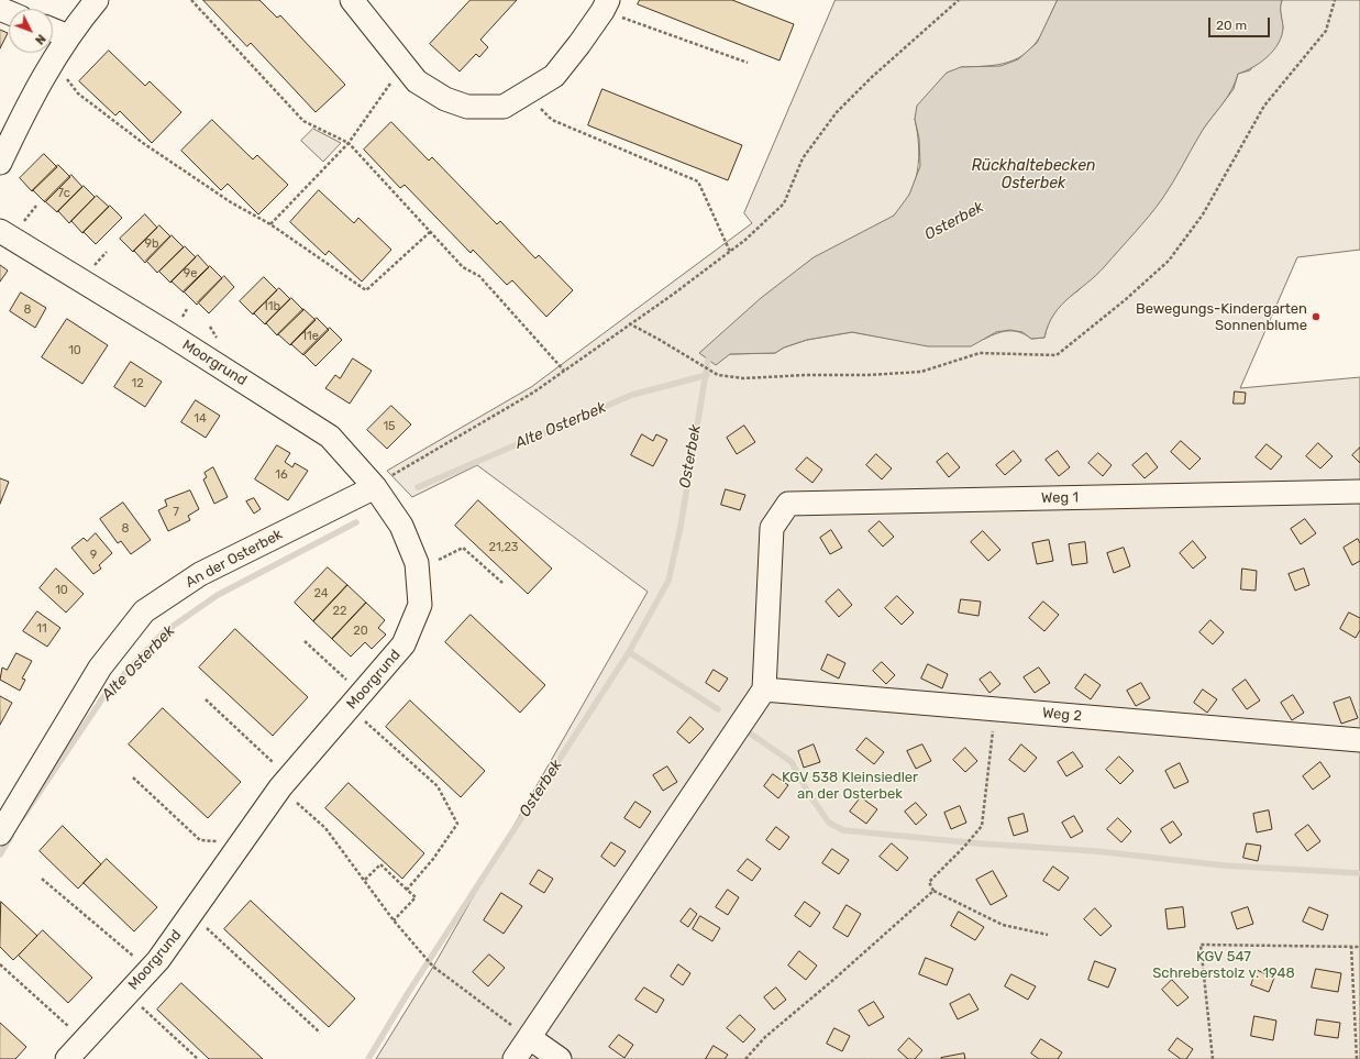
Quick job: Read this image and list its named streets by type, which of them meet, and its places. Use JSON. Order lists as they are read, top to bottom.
{
  "streets": {
    "street": [
      "Moorgrund",
      "Weg 1",
      "An der Osterbek",
      "Weg 2"
    ]
  },
  "crossings": [
    ["Moorgrund", "An der Osterbek"],
    ["Weg 1", "Weg 2"]
  ],
  "water": ["Rückhaltebecken Osterbek", "Osterbek", "Alte Osterbek"],
  "parks": ["KGV 538 Kleinsiedler an der Osterbek", "KGV 547 Schreberstolz v. 1948"],
  "places": ["Bewegungs-Kindergarten Sonnenblume"],
  "house_numbers": [
    "7c",
    "9b",
    "9e",
    "11b",
    "8",
    "11e",
    "10",
    "12",
    "14",
    "15",
    "16",
    "7",
    "8",
    "21,23",
    "9",
    "10",
    "24",
    "22",
    "11",
    "20"
  ],
  "scale_bar": "20 m",
  "north": "bottom right"
}
